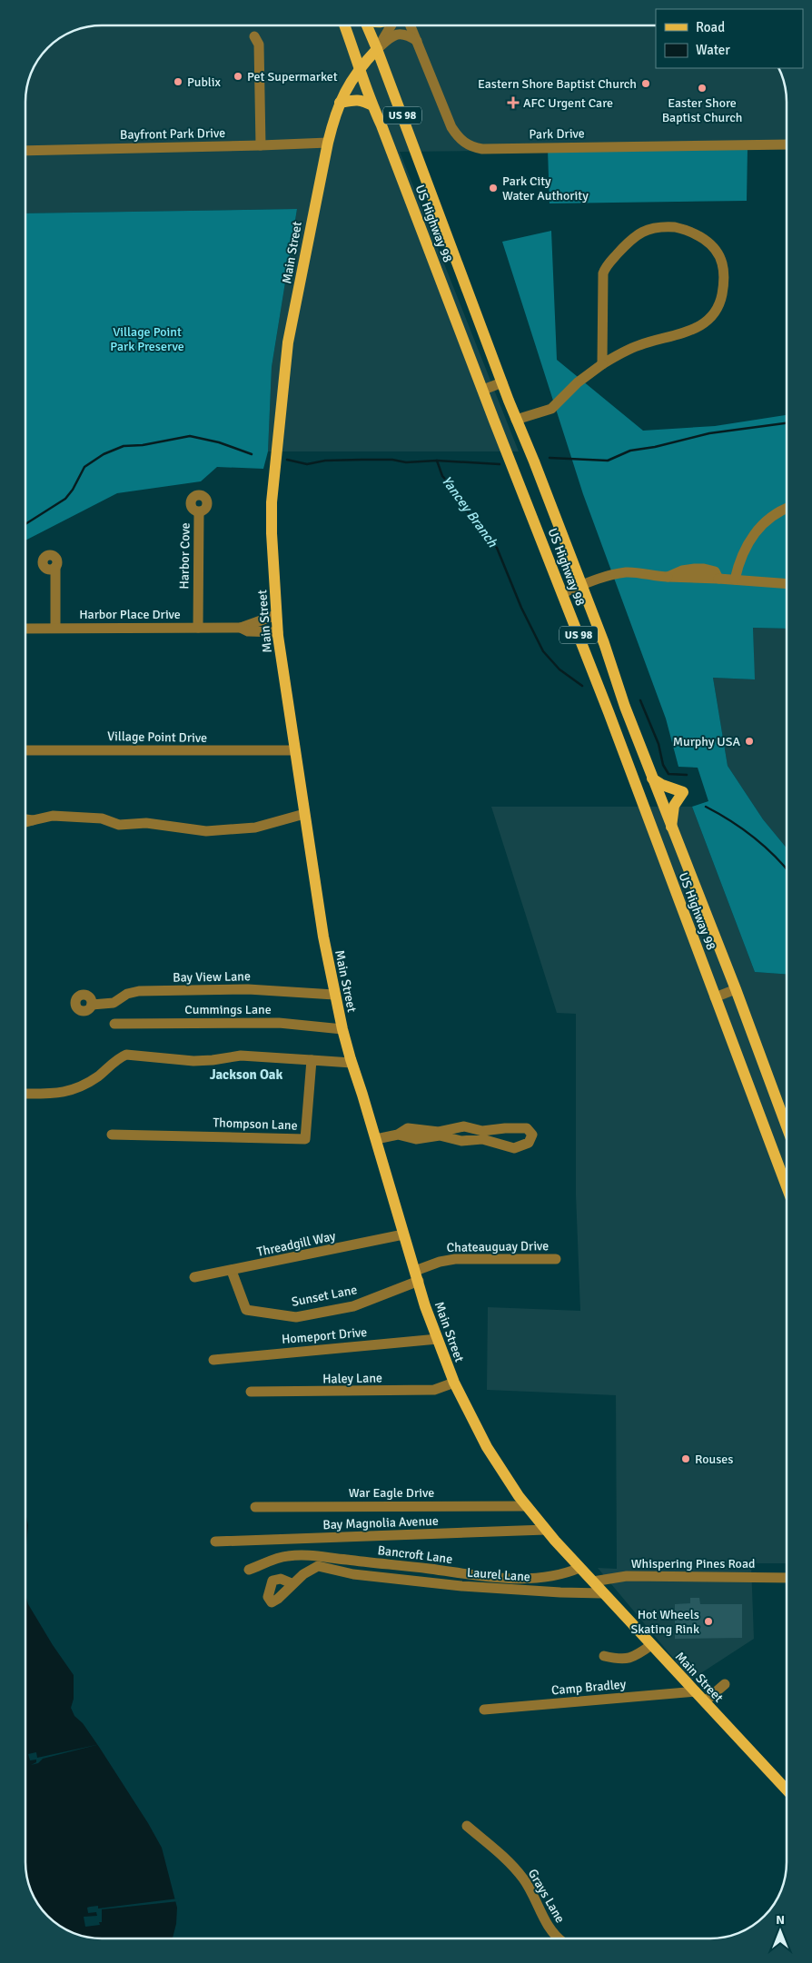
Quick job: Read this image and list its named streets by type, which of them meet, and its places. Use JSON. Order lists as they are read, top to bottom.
{
  "streets": {
    "main road": ["US 98", "US Highway 98", "Main Street"],
    "street": [
      "Bayfront Park Drive",
      "Park Drive",
      "Harbor Cove",
      "Harbor Place Drive",
      "Village Point Drive",
      "Bay View Lane",
      "Cummings Lane",
      "Thompson Lane",
      "Threadgill Way",
      "Chateauguay Drive",
      "Sunset Lane",
      "Homeport Drive",
      "Haley Lane",
      "War Eagle Drive",
      "Bay Magnolia Avenue",
      "Bancroft Lane",
      "Whispering Pines Road",
      "Laurel Lane",
      "Camp Bradley",
      "Grays Lane"
    ]
  },
  "crossings": [
    ["Bayfront Park Drive", "Main Street"],
    ["US Highway 98", "Main Street"],
    ["Main Street", "Harbor Place Drive"],
    ["Main Street", "Village Point Drive"],
    ["Main Street", "Bay View Lane"],
    ["Main Street", "Cummings Lane"],
    ["Main Street", "Threadgill Way"],
    ["Main Street", "Chateauguay Drive"],
    ["Main Street", "Sunset Lane"],
    ["Main Street", "Homeport Drive"],
    ["Main Street", "Haley Lane"],
    ["Main Street", "War Eagle Drive"],
    ["Main Street", "Bay Magnolia Avenue"],
    ["Main Street", "Bancroft Lane"],
    ["Main Street", "Whispering Pines Road"],
    ["Main Street", "Laurel Lane"],
    ["Main Street", "Camp Bradley"],
    ["Harbor Cove", "Harbor Place Drive"],
    ["Threadgill Way", "Sunset Lane"],
    ["Chateauguay Drive", "Sunset Lane"]
  ],
  "districts": ["Jackson Oak"],
  "water": ["Yancey Branch"],
  "parks": ["Village Point Park Preserve"],
  "places": {
    "other": [
      "Pet Supermarket",
      "Publix",
      "Eastern Shore Baptist Church",
      "Easter Shore Baptist Church",
      "Park City Water Authority",
      "Murphy USA",
      "Rouses",
      "Hot Wheels Skating Rink"
    ],
    "health": ["AFC Urgent Care"]
  },
  "legend": ["Road", "Water"],
  "north": "top"
}
